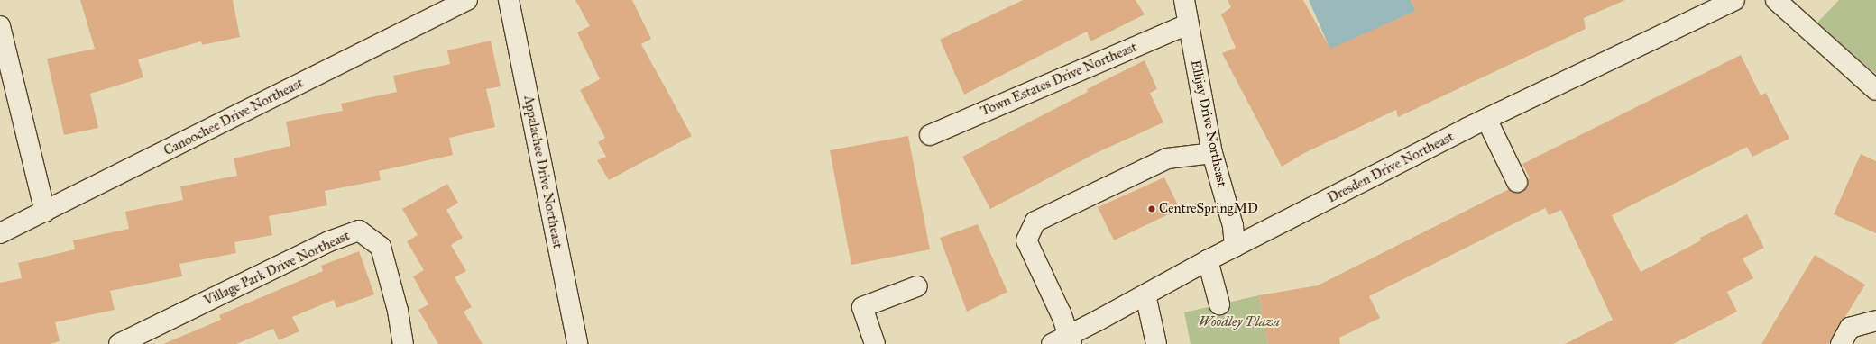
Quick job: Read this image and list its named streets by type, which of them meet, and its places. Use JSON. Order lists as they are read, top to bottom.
{
  "streets": {
    "street": [
      "Town Estates Drive Northeast",
      "Canoochee Drive Northeast",
      "Ellijay Drive Northeast",
      "Dresden Drive Northeast",
      "Appalachee Drive Northeast",
      "Village Park Drive Northeast"
    ]
  },
  "crossings": [
    ["Town Estates Drive Northeast", "Ellijay Drive Northeast"],
    ["Ellijay Drive Northeast", "Dresden Drive Northeast"]
  ],
  "parks": ["Woodley Plaza"],
  "places": ["CentreSpringMD"]
}
